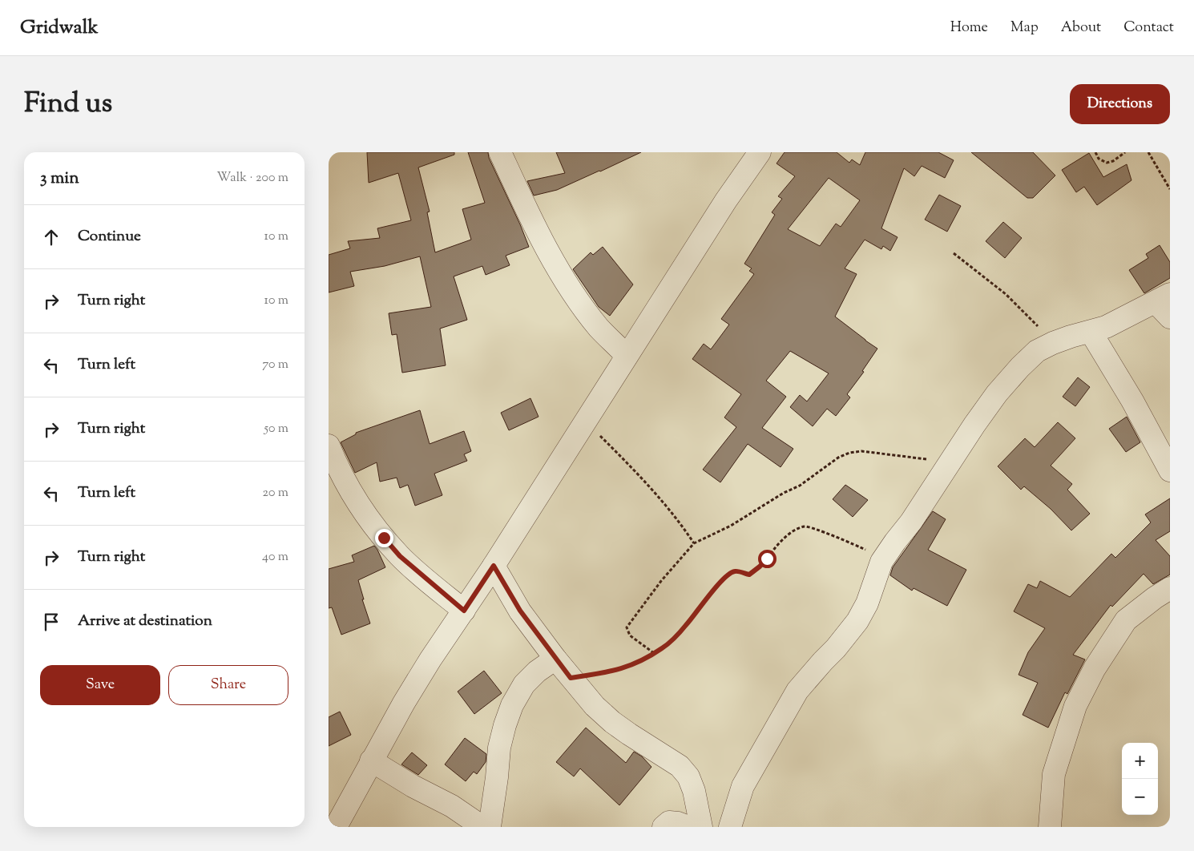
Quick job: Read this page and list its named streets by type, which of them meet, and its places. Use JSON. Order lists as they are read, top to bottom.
{
  "page": {
    "header": "Gridwalk",
    "nav": [
      "Home",
      "Map",
      "About",
      "Contact"
    ],
    "title": "Find us",
    "buttons": [
      "Directions",
      ["Save", "Share"]
    ],
    "heading": ["3 min", "Walk · 200 m"],
    "list": [
      ["Continue", "10 m"],
      ["Turn right", "10 m"],
      ["Turn left", "70 m"],
      ["Turn right", "50 m"],
      ["Turn left", "20 m"],
      ["Turn right", "40 m"],
      "Arrive at destination"
    ],
    "map_buttons": ["+", "−"]
  }
}
